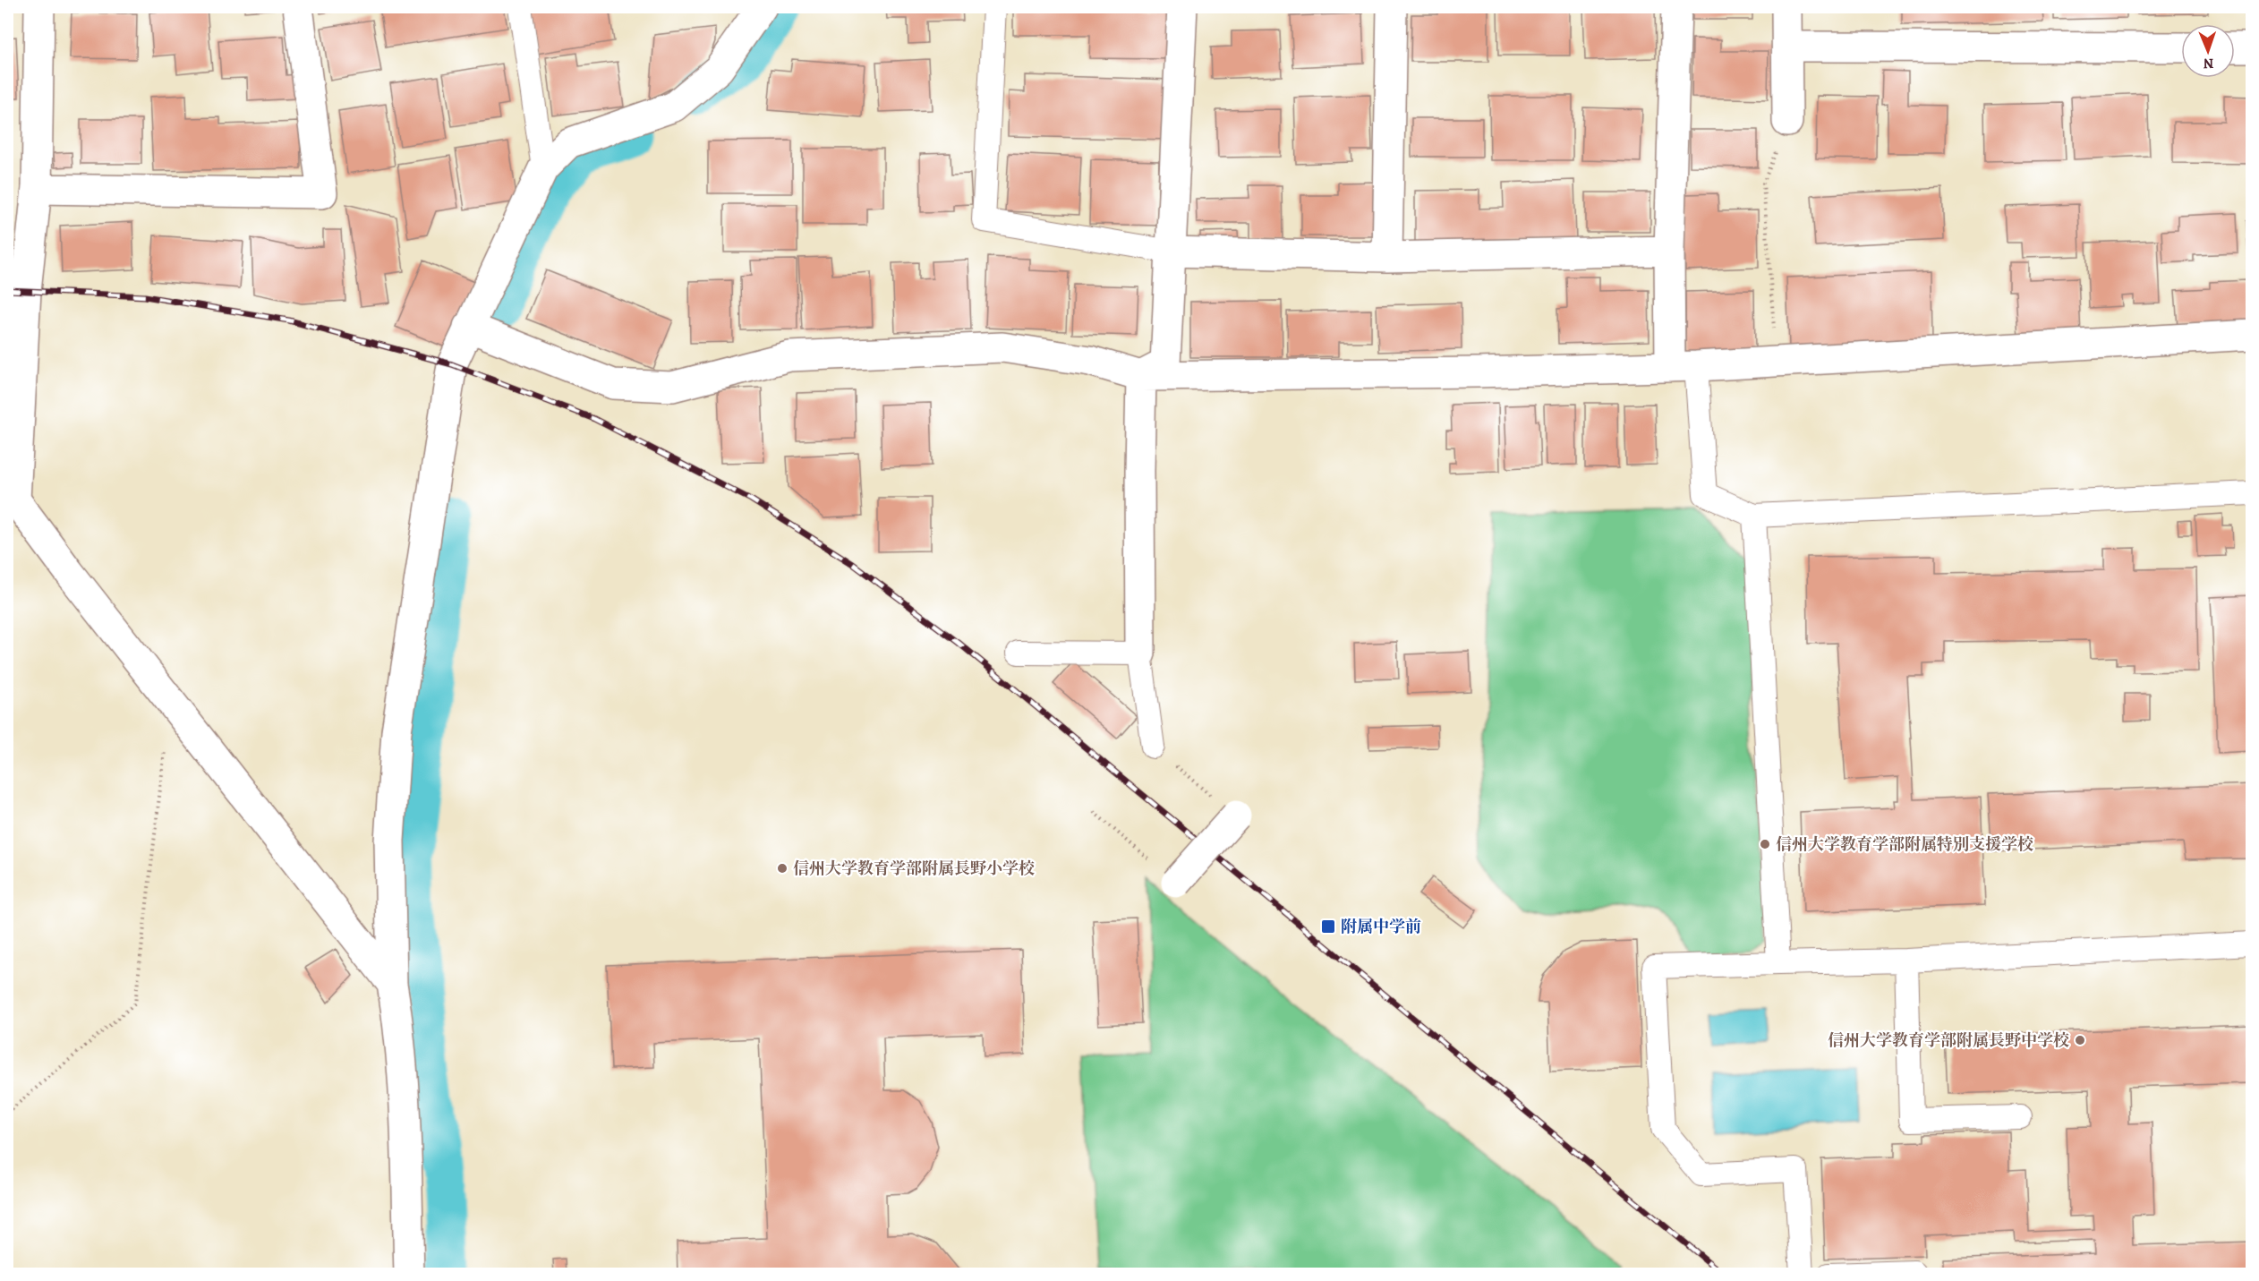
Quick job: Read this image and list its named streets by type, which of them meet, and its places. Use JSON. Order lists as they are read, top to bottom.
{
  "places": {
    "other": ["信州大学教育学部附属特別支援学校", "信州大学教育学部附属長野小学校", "信州大学教育学部附属長野中学校"],
    "transit": ["附属中学前"]
  },
  "north": "bottom"
}
